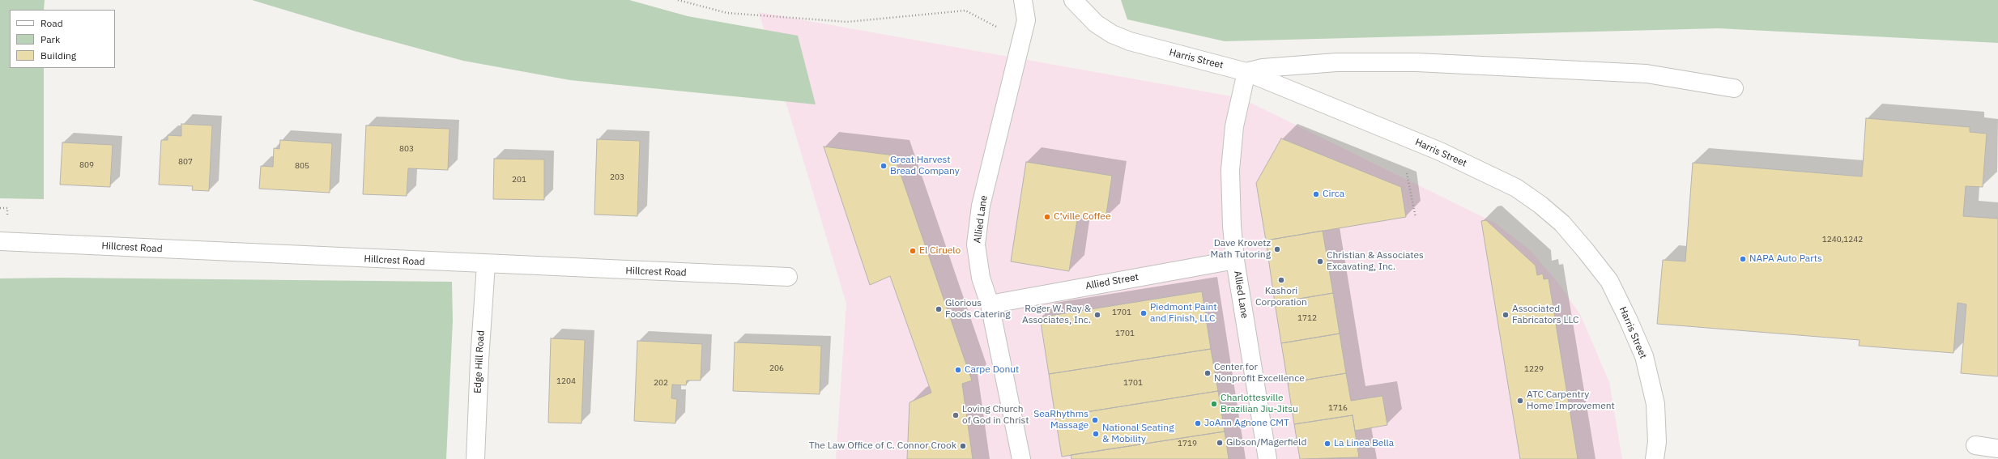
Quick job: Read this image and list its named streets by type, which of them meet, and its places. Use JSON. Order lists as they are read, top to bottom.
{
  "streets": {
    "street": [
      "Harris Street",
      "Allied Lane",
      "Hillcrest Road",
      "Allied Street",
      "Edge Hill Road"
    ]
  },
  "crossings": [
    ["Harris Street", "Allied Lane"],
    ["Allied Lane", "Allied Street"],
    ["Hillcrest Road", "Edge Hill Road"]
  ],
  "places": [
    "Great Harvest Bread Company",
    "Circa",
    "C’ville Coffee",
    "Dave Krovetz Math Tutoring",
    "El Ciruelo",
    "NAPA Auto Parts",
    "Christian & Associates Excavating, Inc.",
    "Kashori Corporation",
    "Glorious Foods Catering",
    "Piedmont Paint and Finish, LLC",
    "Roger W. Ray & Associates, Inc.",
    "Associated Fabricators LLC",
    "Carpe Donut",
    "Center for Nonprofit Excellence",
    "ATC Carpentry Home Improvement",
    "Charlottesville Brazilian Jiu-Jitsu",
    "Loving Church of God in Christ",
    "SeaRhythms Massage",
    "JoAnn Agnone CMT",
    "National Seating & Mobility",
    "Gibson/Magerfield",
    "La Linea Bella",
    "The Law Office of C. Connor Crook"
  ],
  "house_numbers": [
    "803",
    "807",
    "809",
    "805",
    "203",
    "201",
    "1240,1242",
    "1701",
    "1712",
    "1701",
    "206",
    "1229",
    "1204",
    "202",
    "1701",
    "1716",
    "1719"
  ],
  "legend": ["Road", "Park", "Building"]
}
